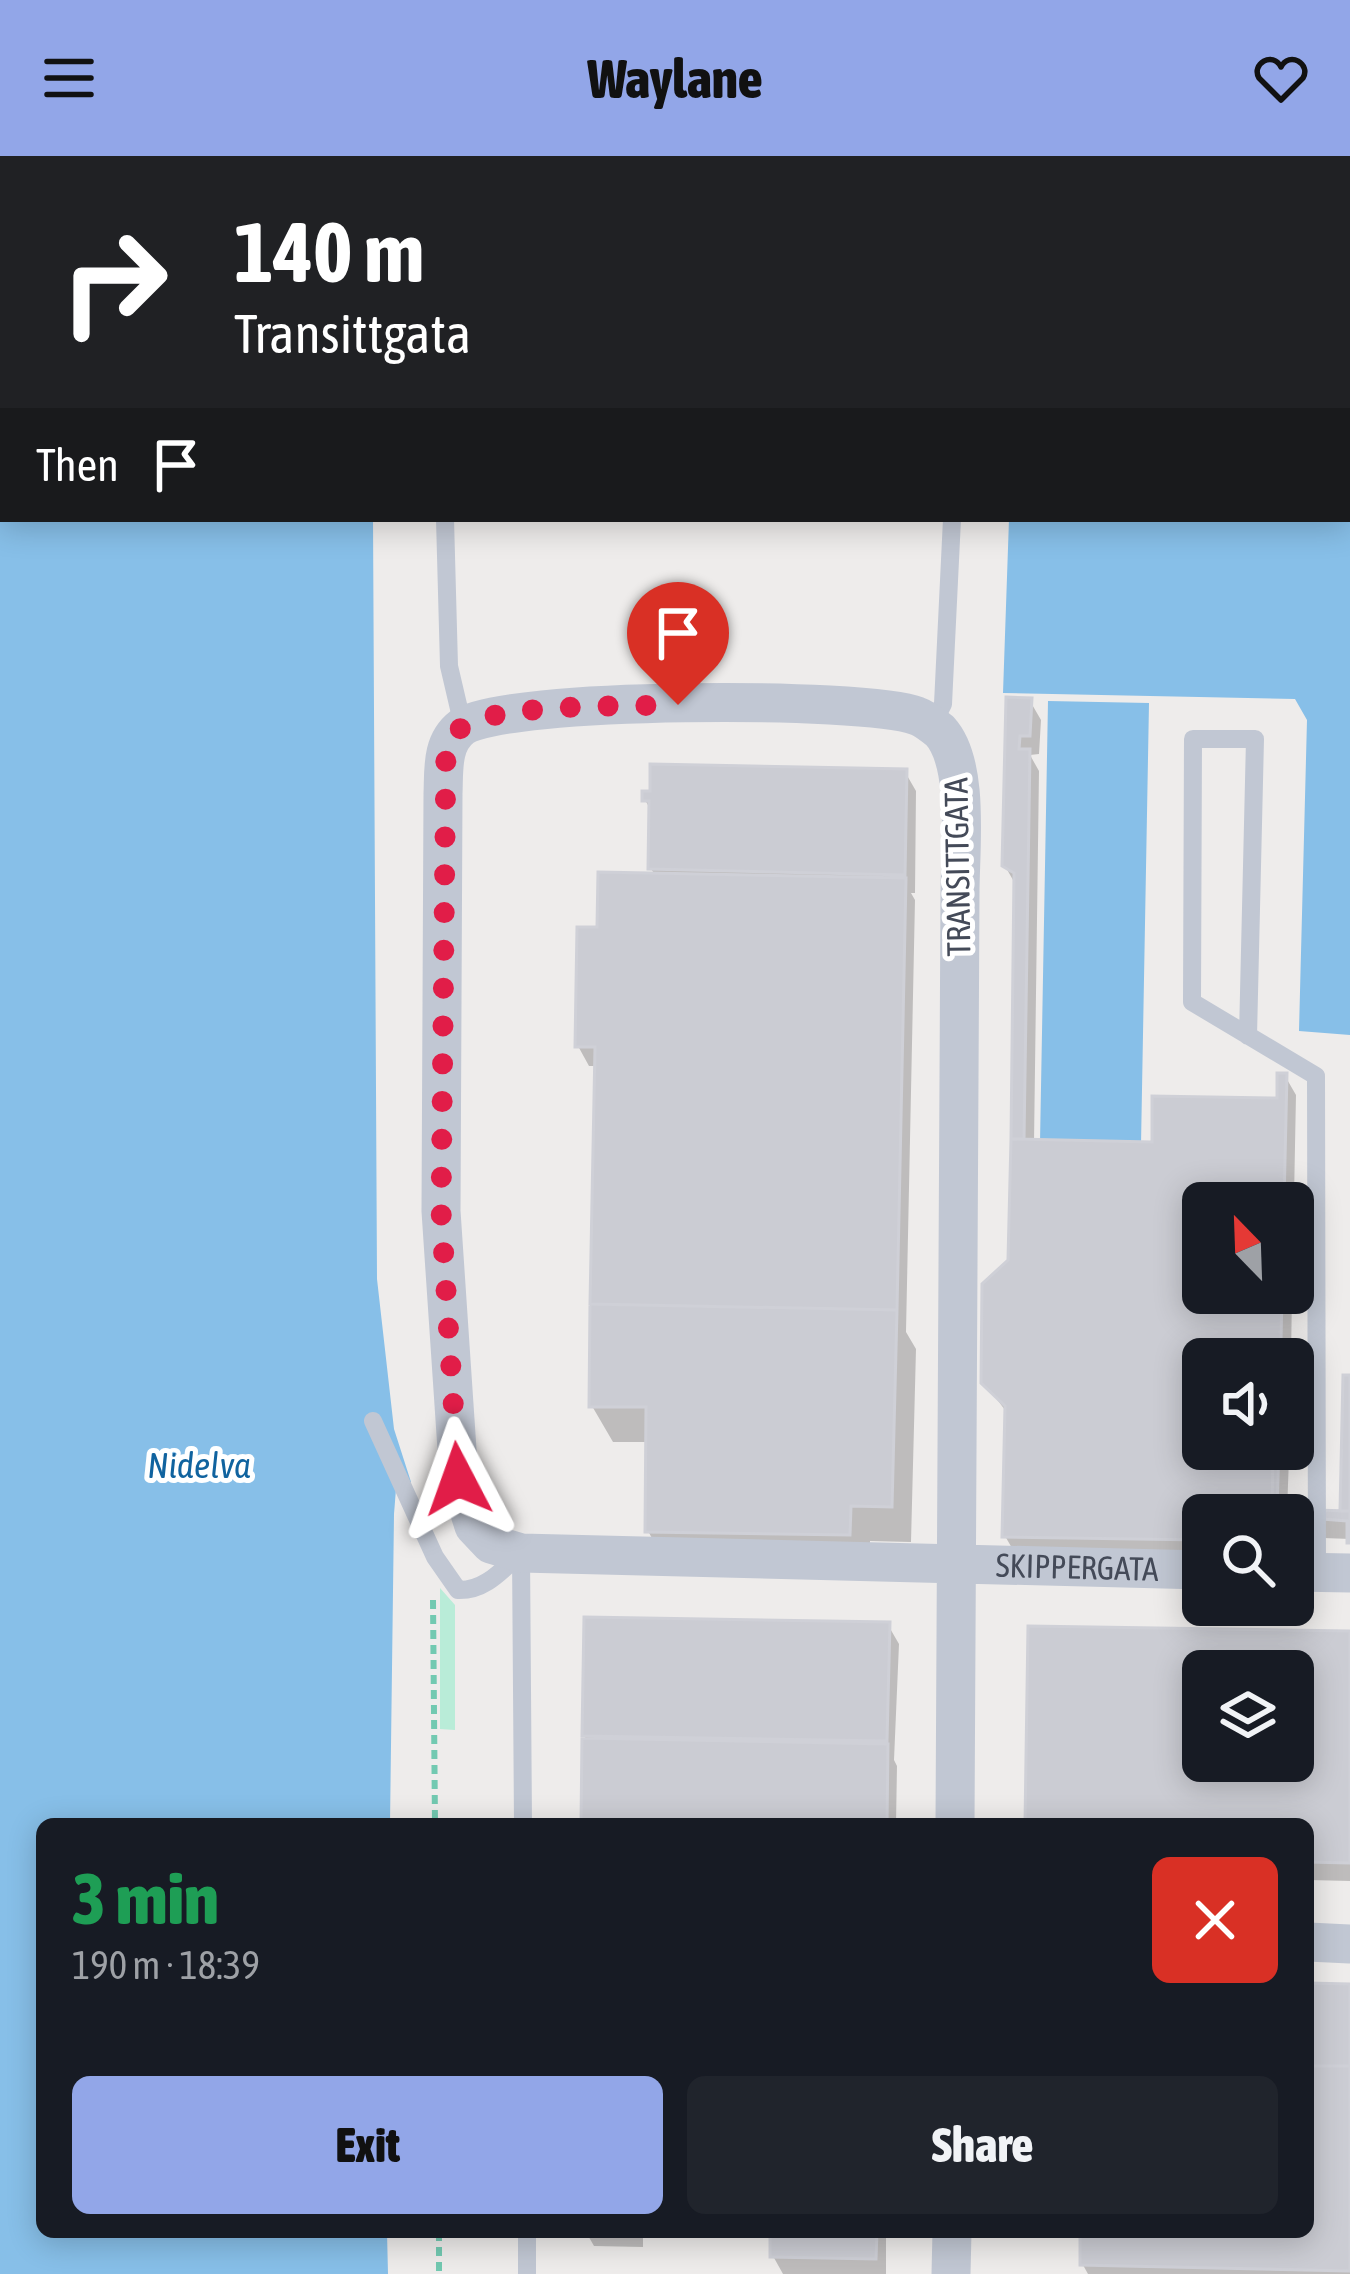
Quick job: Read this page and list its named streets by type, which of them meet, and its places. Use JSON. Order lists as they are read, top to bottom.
{
  "streets": {
    "street": ["TRANSITTGATA", "SKIPPERGATA"]
  },
  "crossings": [
    ["TRANSITTGATA", "SKIPPERGATA"]
  ],
  "water": ["Nidelva"],
  "north": "top left",
  "page": {
    "header": "Waylane",
    "turn": ["140 m", "Transittgata"],
    "then": "Then",
    "heading": ["3 min", "190 m · 18:39"],
    "buttons": ["Exit", "Share"]
  }
}
